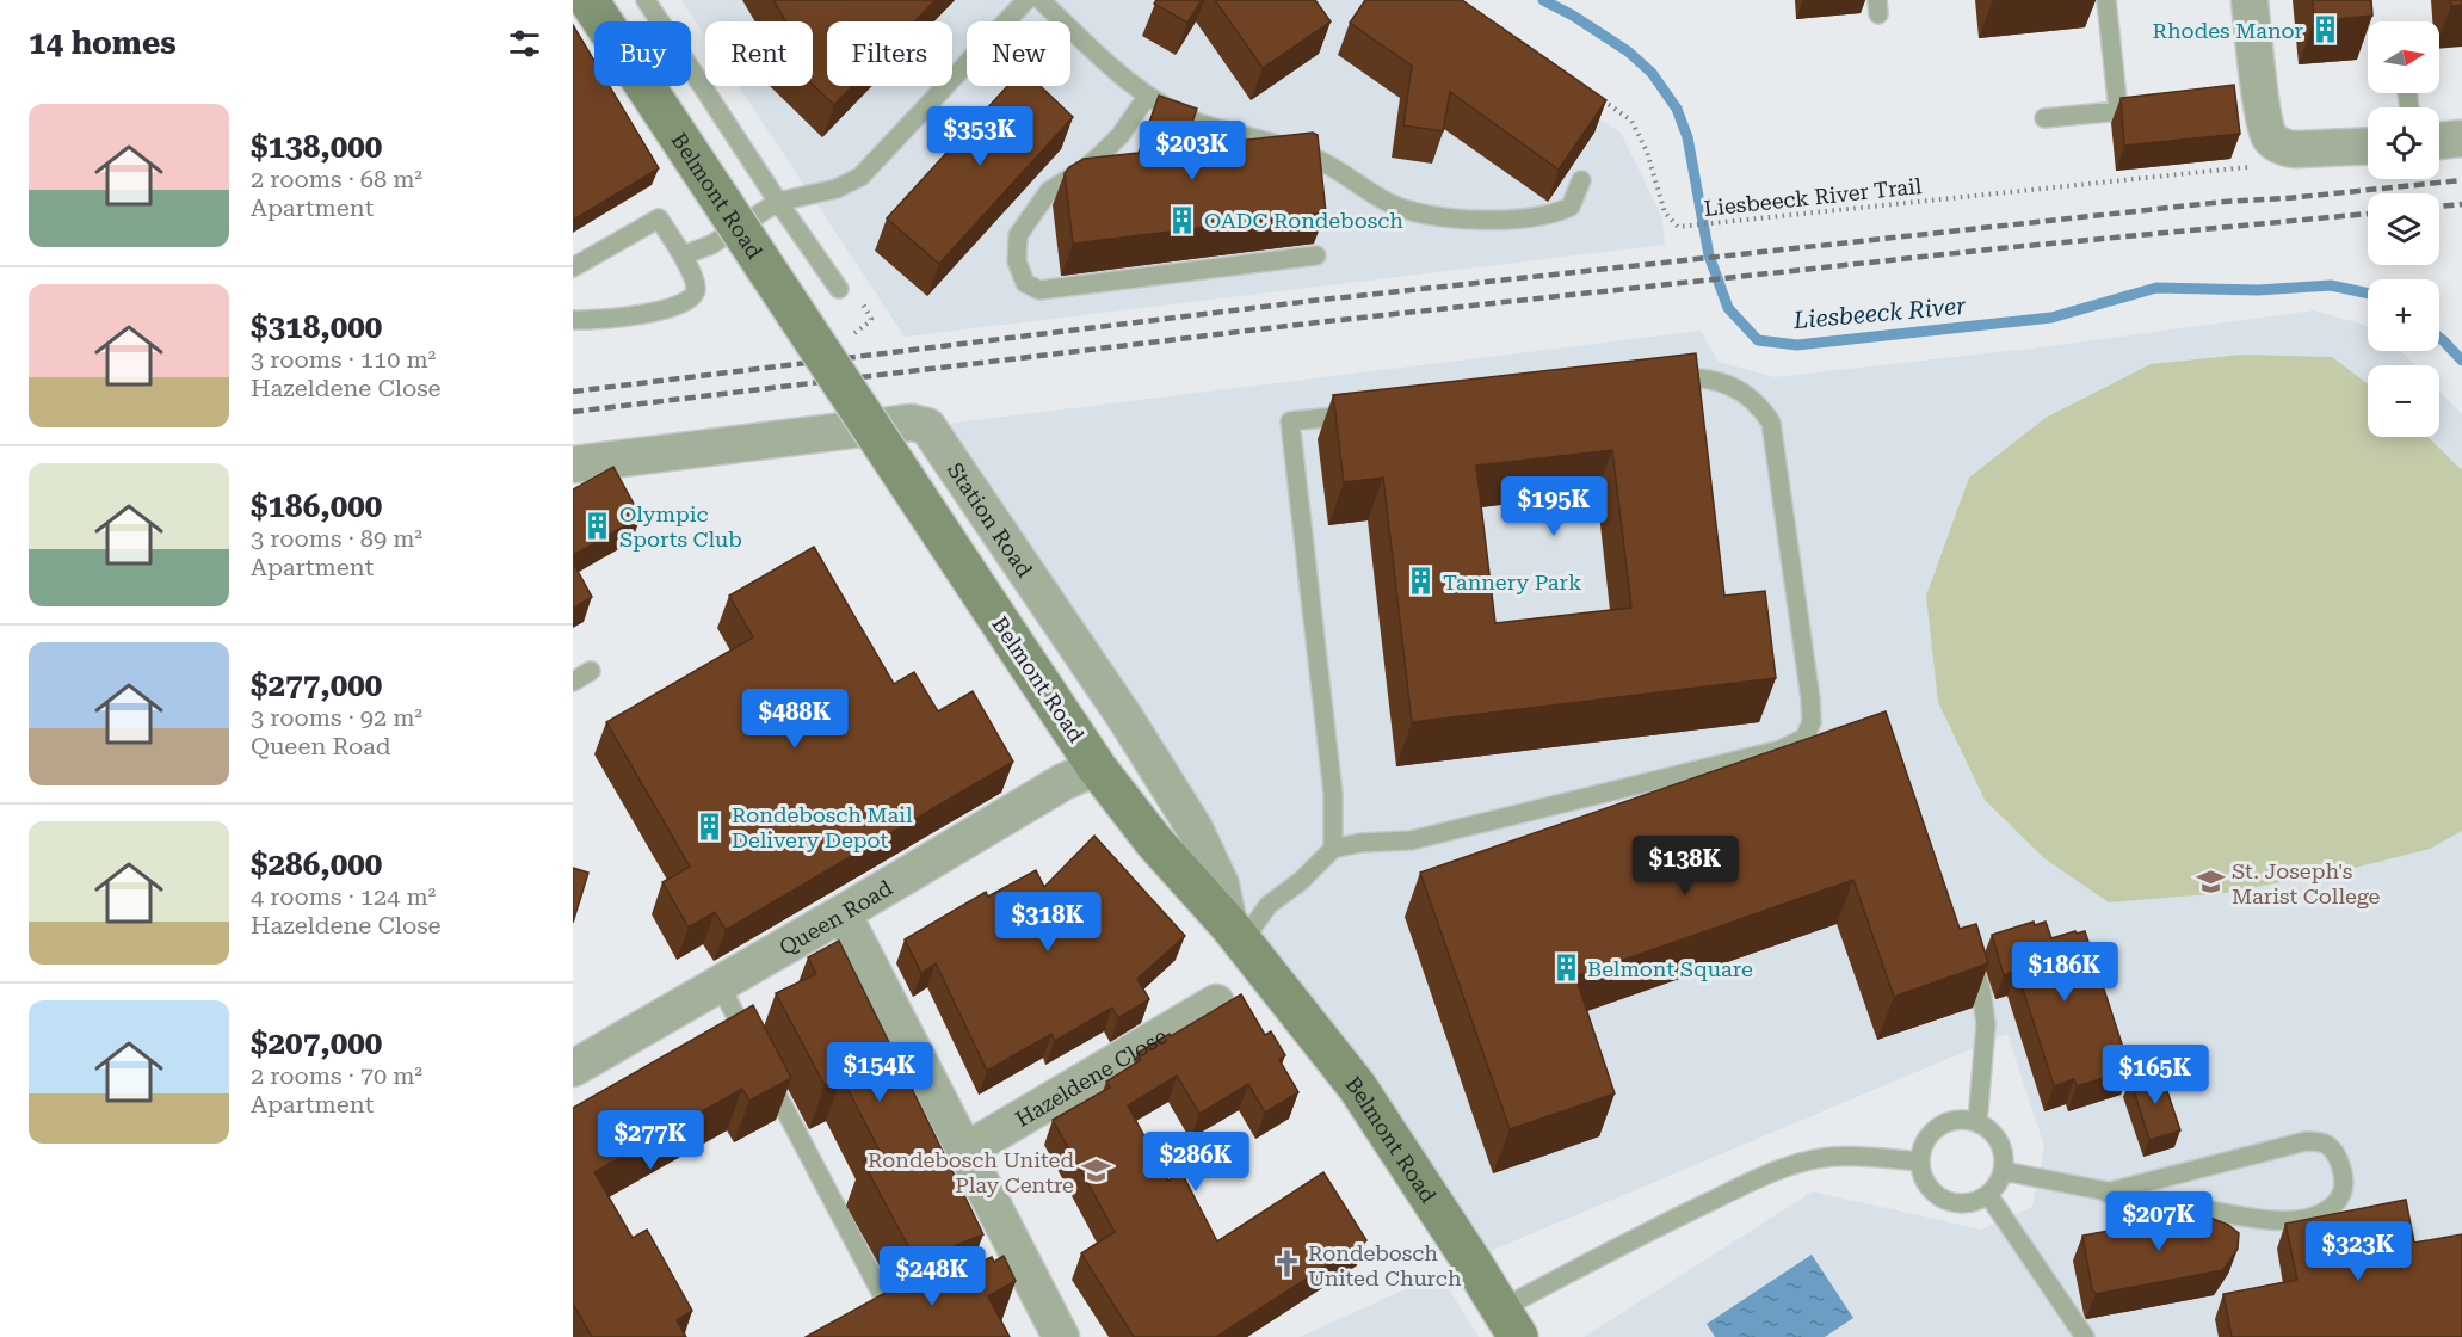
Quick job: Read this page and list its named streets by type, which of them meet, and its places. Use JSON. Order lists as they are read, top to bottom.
{
  "streets": {
    "main road": ["Belmont Road"],
    "street": ["Station Road", "Queen Road", "Hazeldene Close"],
    "path": ["Liesbeeck River Trail"]
  },
  "crossings": [
    ["Belmont Road", "Station Road"],
    ["Belmont Road", "Queen Road"]
  ],
  "water": ["Liesbeeck River"],
  "places": {
    "building": [
      "Rhodes Manor",
      "OADC Rondebosch",
      "Olympic Sports Club",
      "Tannery Park",
      "Rondebosch Mail Delivery Depot",
      "Belmont Square"
    ],
    "school or university": ["St. Joseph's Marist College", "Rondebosch United Play Centre"],
    "church": ["Rondebosch United Church"]
  },
  "north": "right",
  "page": {
    "heading": "14 homes",
    "map_buttons": ["+", "−"],
    "chip": [
      "Buy",
      "Rent",
      "Filters",
      "New"
    ],
    "list": [
      {
        "name": "$138,000",
        "note": "2 rooms · 68 m² · Apartment"
      },
      {
        "name": "$318,000",
        "note": "3 rooms · 110 m² · Hazeldene Close"
      },
      {
        "name": "$186,000",
        "note": "3 rooms · 89 m² · Apartment"
      },
      {
        "name": "$277,000",
        "note": "3 rooms · 92 m² · Queen Road"
      },
      {
        "name": "$286,000",
        "note": "4 rooms · 124 m² · Hazeldene Close"
      },
      {
        "name": "$207,000",
        "note": "2 rooms · 70 m² · Apartment"
      }
    ],
    "price": [
      "$353K",
      "$203K",
      "$195K",
      "$488K",
      "$138K",
      "$318K",
      "$186K",
      "$154K",
      "$165K",
      "$277K",
      "$286K",
      "$207K",
      "$323K",
      "$248K"
    ]
  }
}
